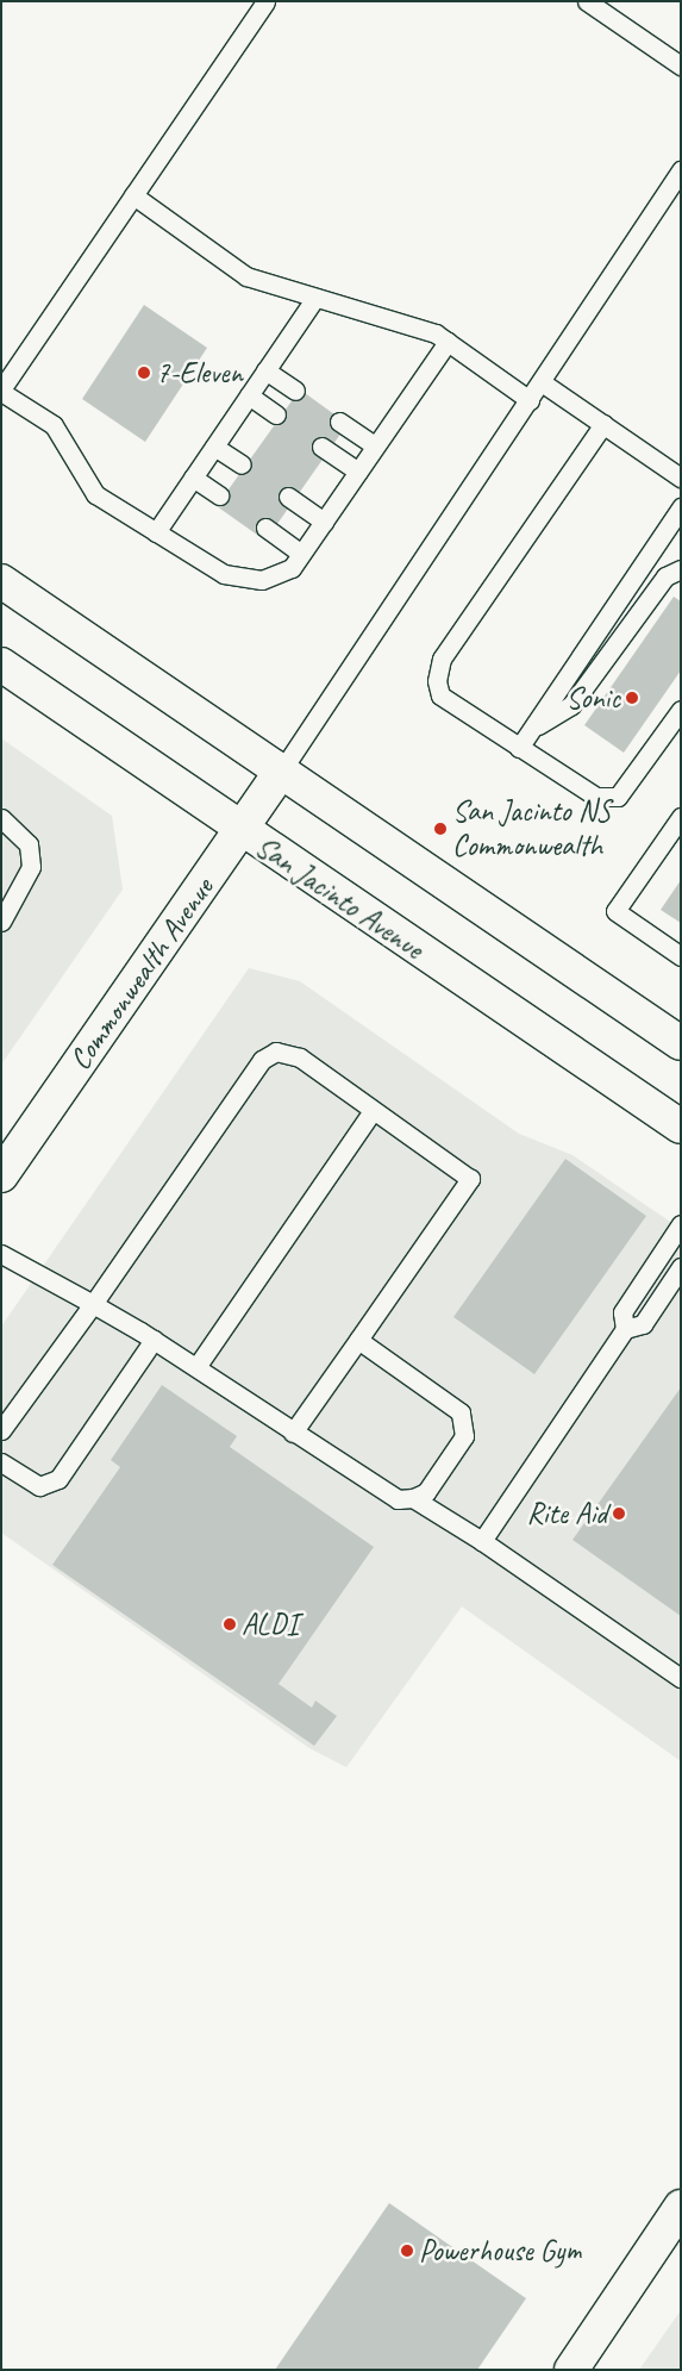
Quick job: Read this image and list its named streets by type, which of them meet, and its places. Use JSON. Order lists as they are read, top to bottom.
{
  "streets": {
    "main road": ["San Jacinto Avenue", "Commonwealth Avenue"]
  },
  "crossings": [
    ["San Jacinto Avenue", "Commonwealth Avenue"]
  ],
  "places": [
    "7-Eleven",
    "Sonic",
    "San Jacinto NS Commonwealth",
    "Rite Aid",
    "ALDI",
    "Powerhouse Gym"
  ]
}
